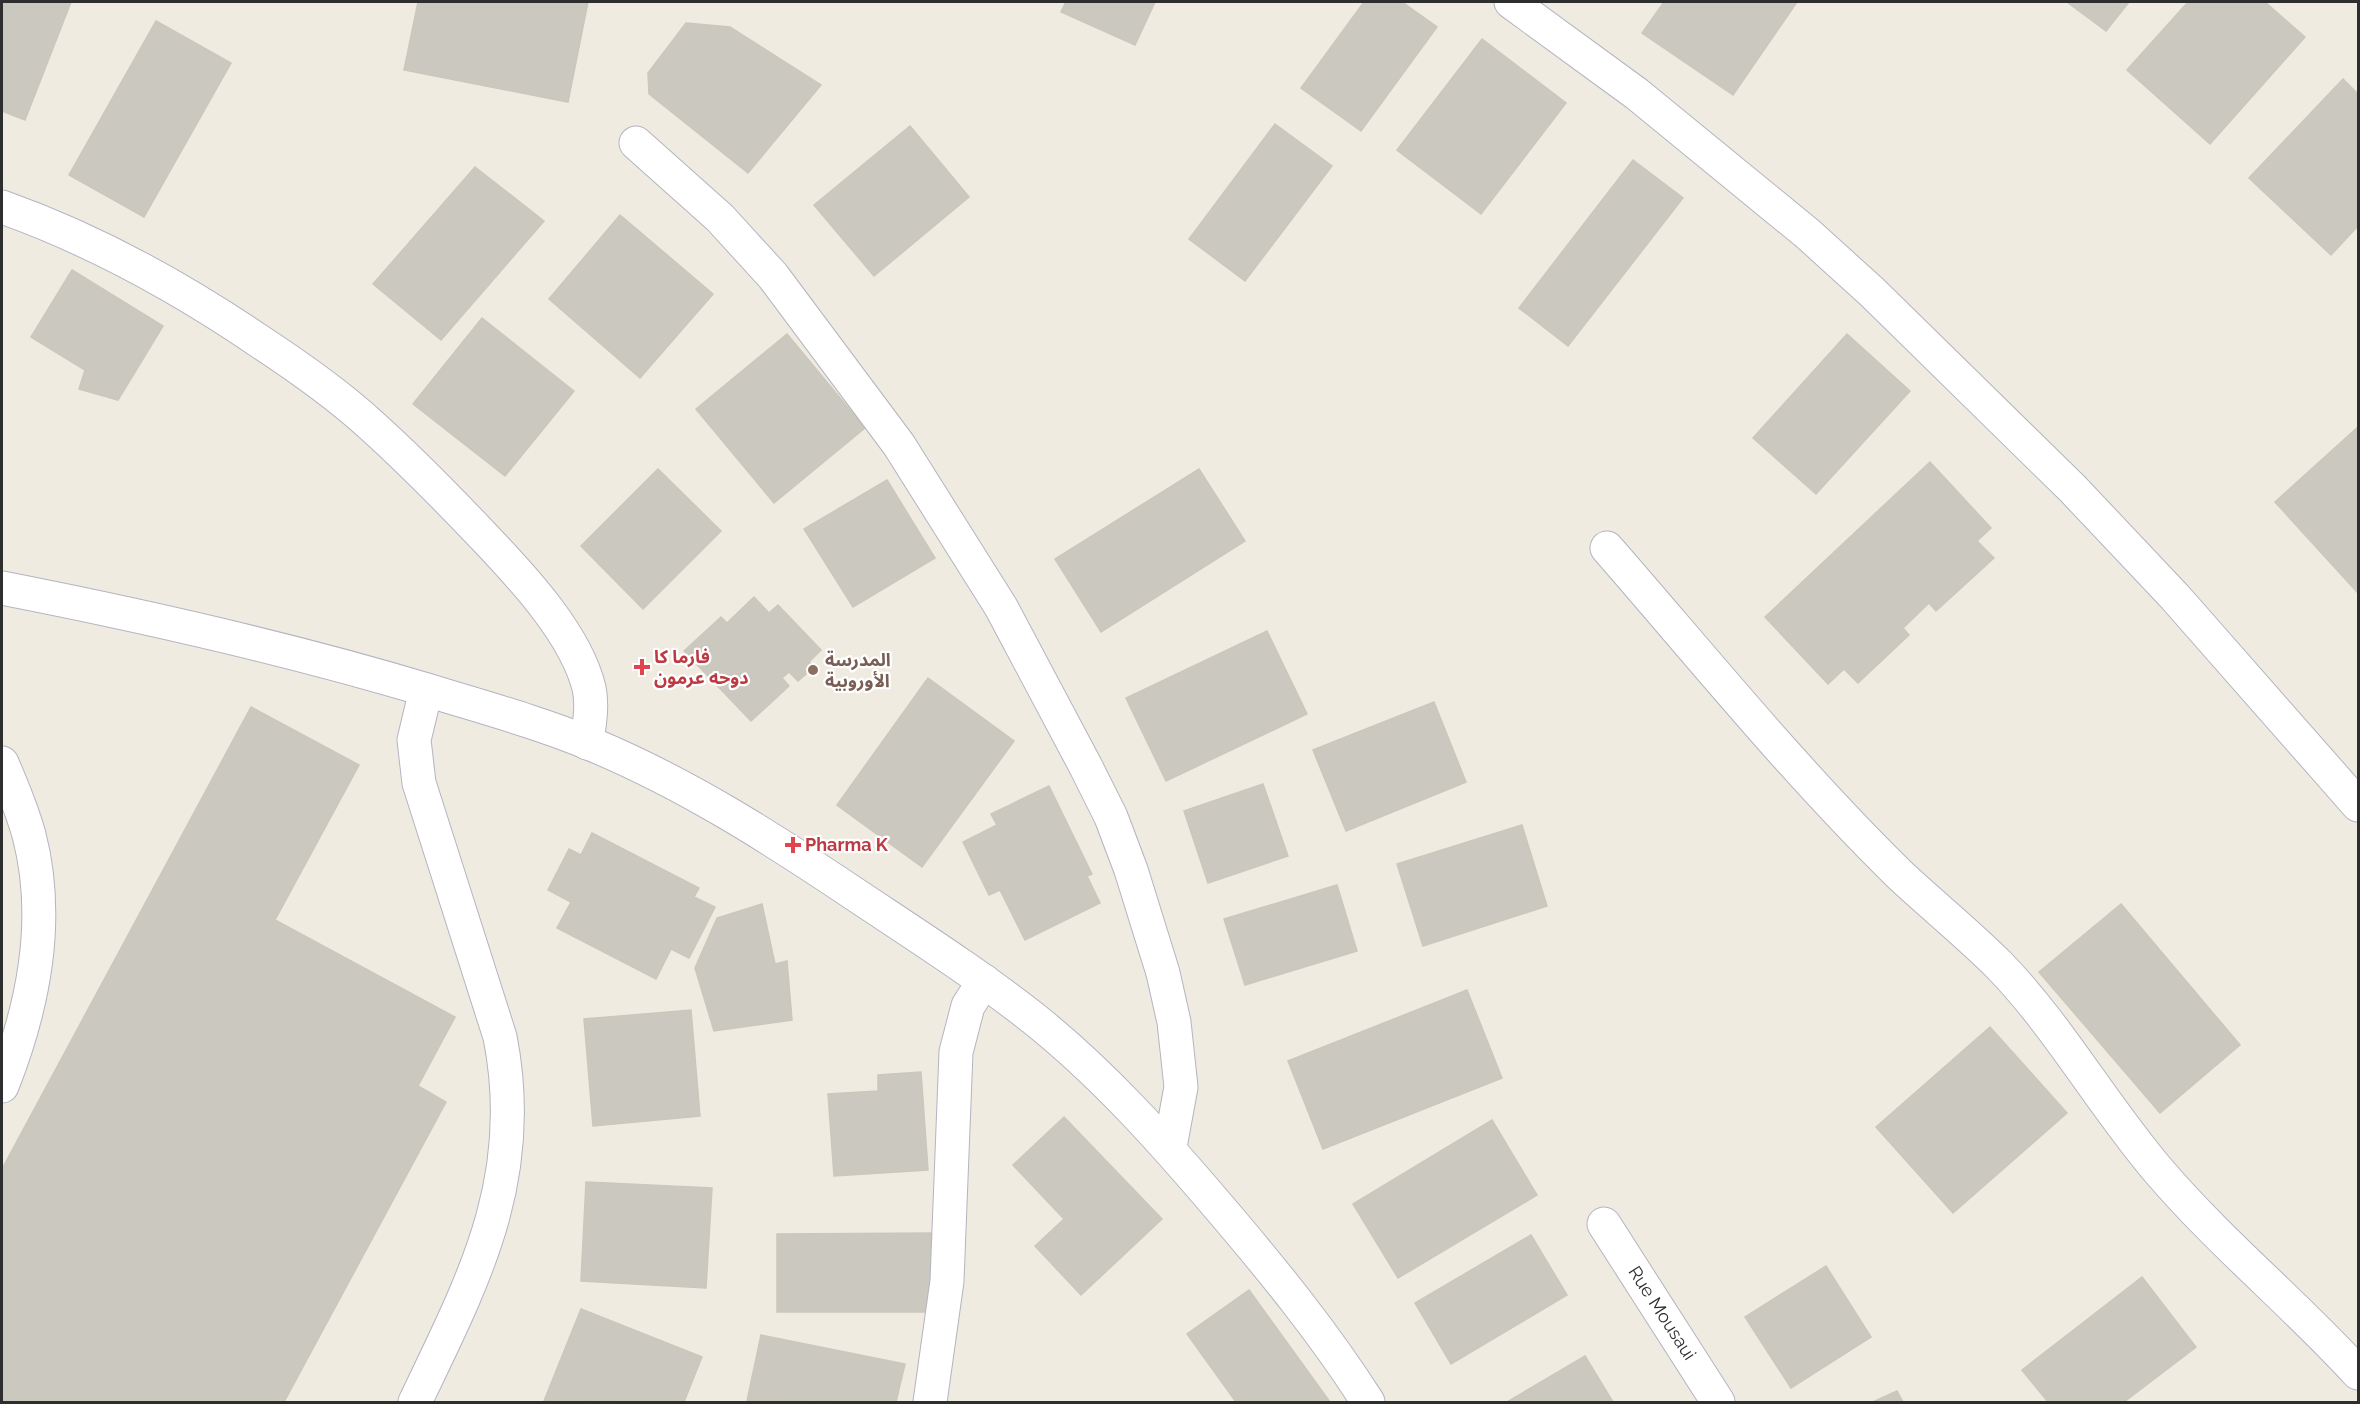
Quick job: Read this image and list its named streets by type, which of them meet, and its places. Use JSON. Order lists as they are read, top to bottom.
{
  "streets": {
    "street": ["Rue Mousaui"]
  },
  "places": {
    "health": ["فارما كا دوحه عرمون", "Pharma K"],
    "other": ["المدرسة الأوروبية"]
  }
}
